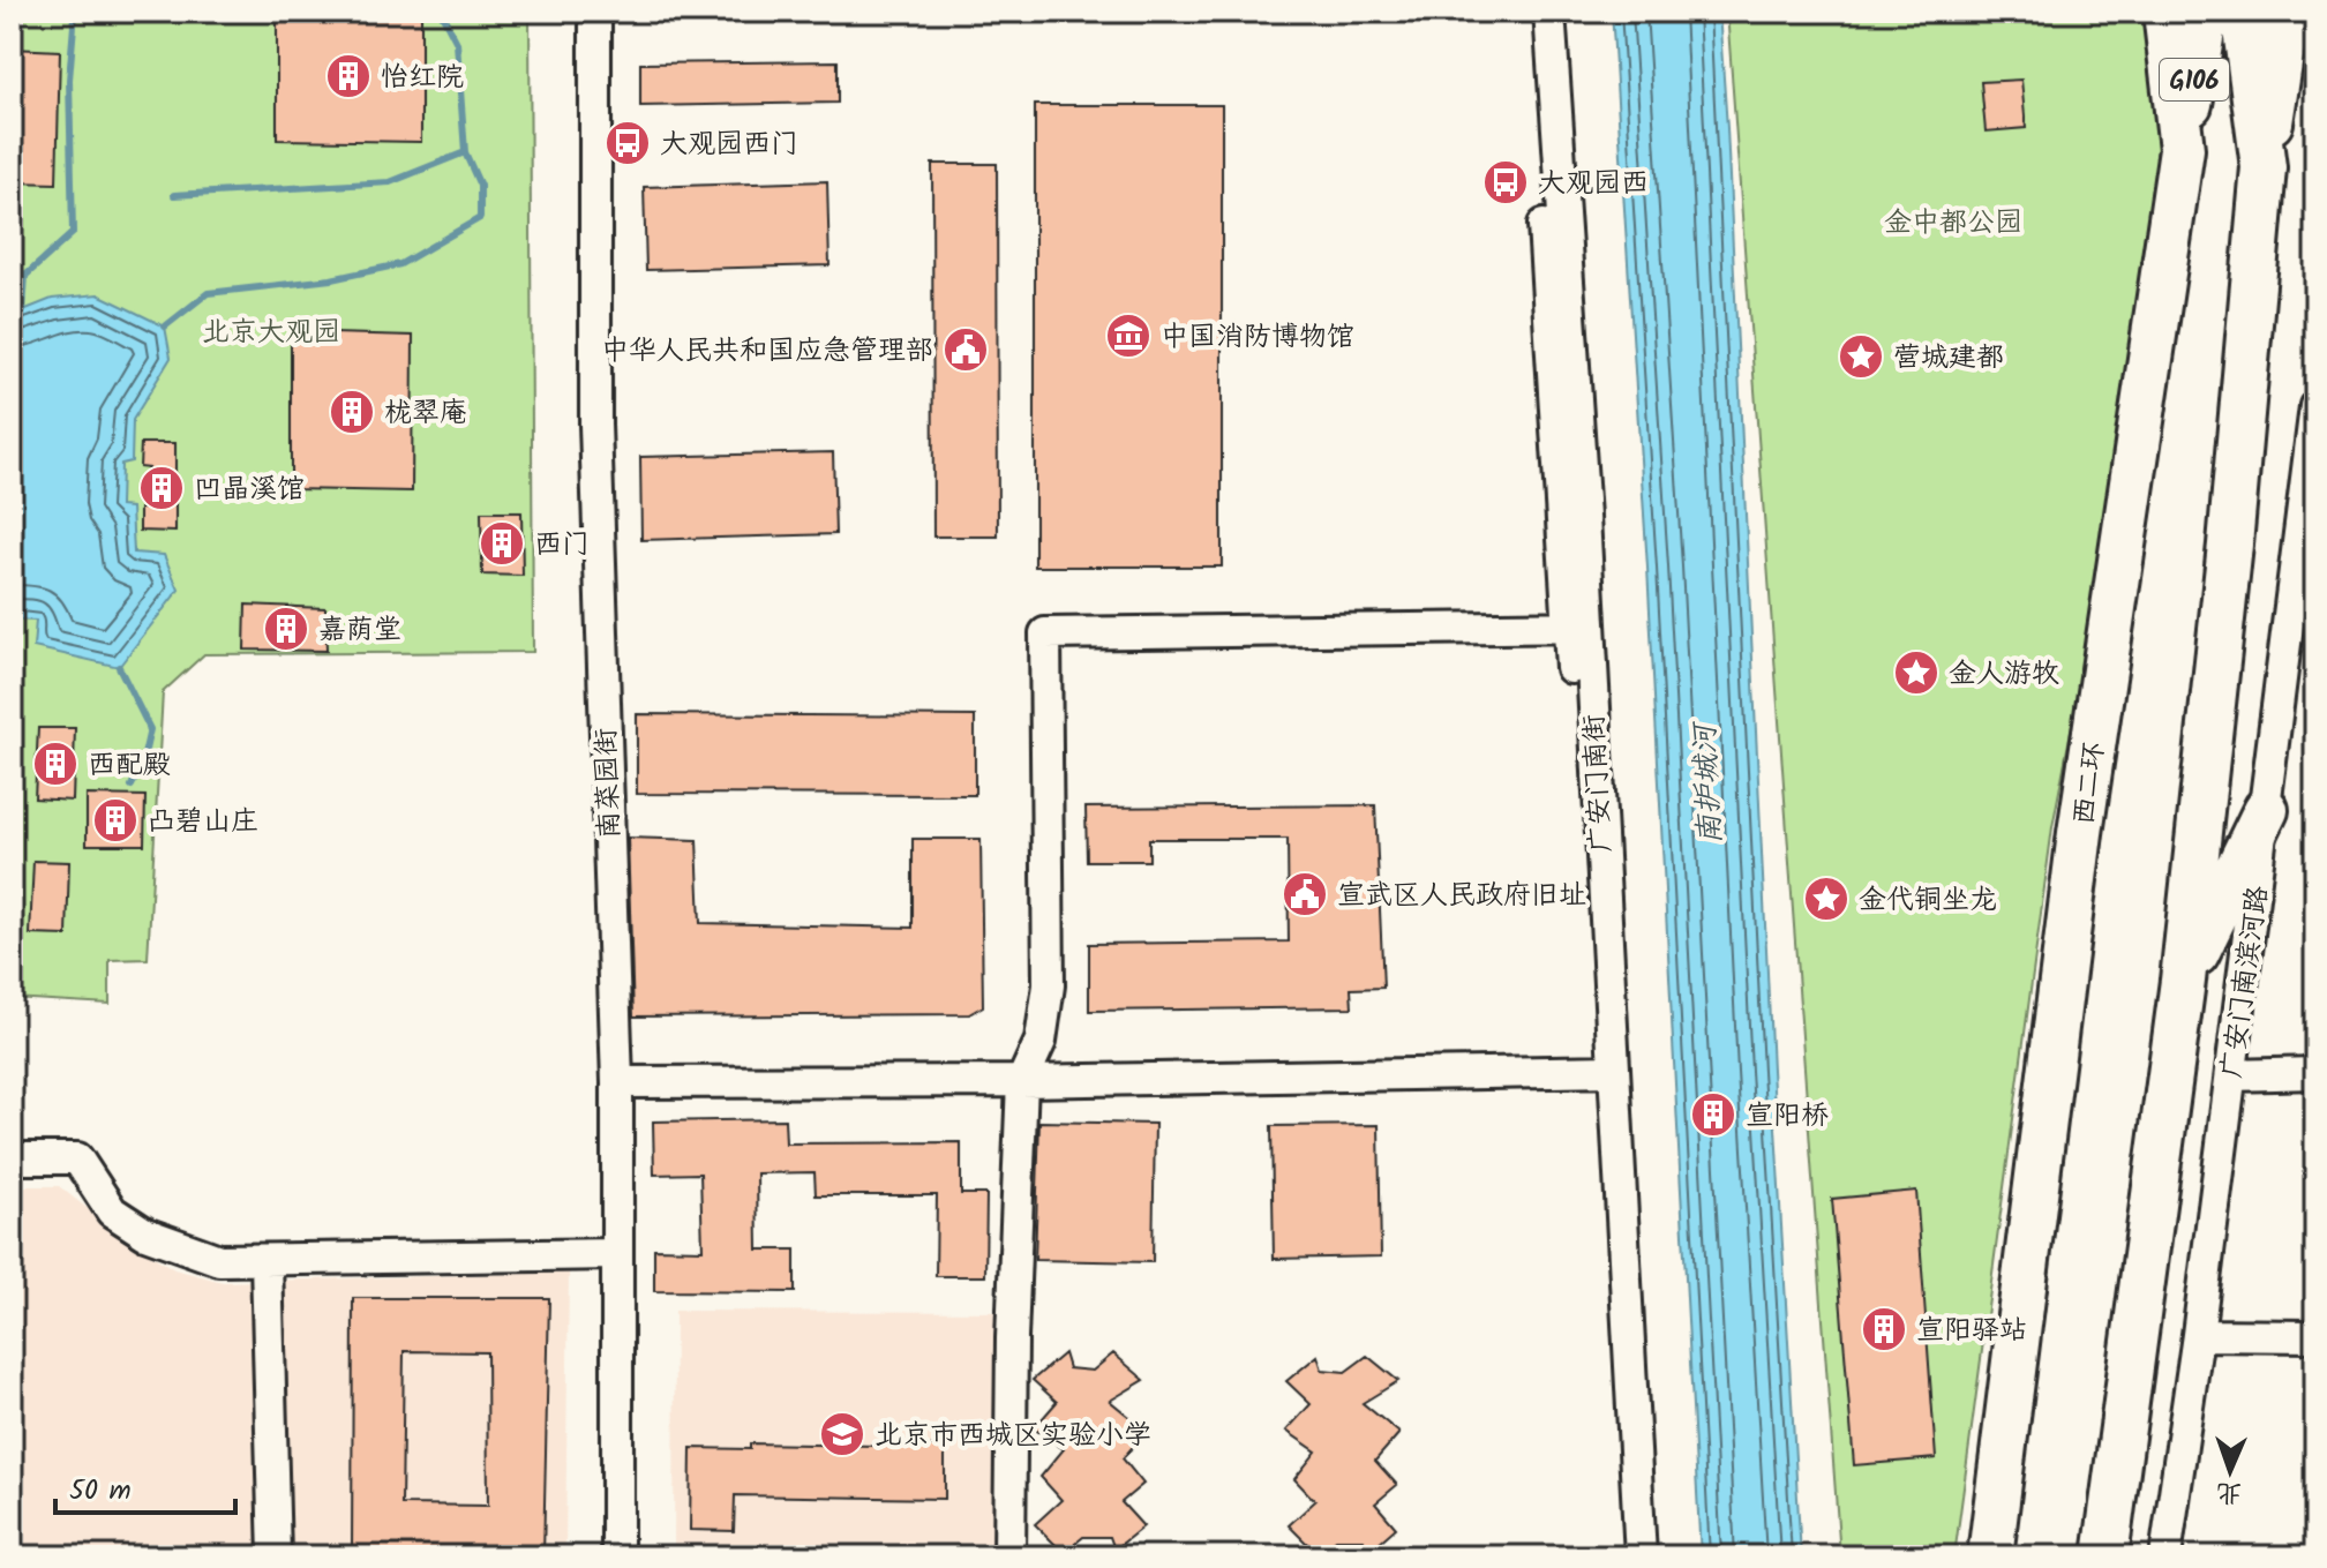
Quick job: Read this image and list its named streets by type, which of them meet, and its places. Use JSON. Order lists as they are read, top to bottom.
{
  "streets": {
    "highway": ["G106", "西二环"],
    "street": ["南菜园街", "广安门南街", "广安门南滨河路"]
  },
  "crossings": [
    ["G106", "西二环"]
  ],
  "water": ["南护城河"],
  "parks": ["金中都公园", "北京大观园"],
  "places": {
    "building": [
      "怡红院",
      "栊翠庵",
      "凹晶溪馆",
      "西门",
      "嘉荫堂",
      "西配殿",
      "凸碧山庄",
      "宣阳桥",
      "宣阳驿站"
    ],
    "bus stop": ["大观园西门", "大观园西"],
    "museum": ["中国消防博物馆"],
    "public building": ["中华人民共和国应急管理部", "宣武区人民政府旧址"],
    "place": ["营城建都", "金人游牧", "金代铜坐龙"],
    "school or university": ["北京市西城区实验小学"]
  },
  "scale_bar": "50 m",
  "north": "bottom"
}
